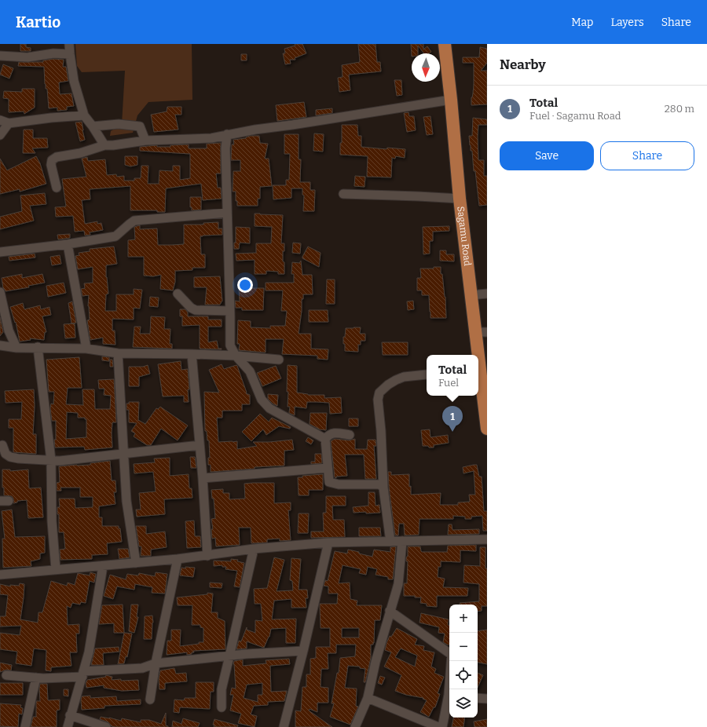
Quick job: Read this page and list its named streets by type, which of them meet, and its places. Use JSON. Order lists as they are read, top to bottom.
{
  "streets": {
    "highway": ["Sagamu Road"]
  },
  "north": "bottom",
  "page": {
    "header": "Kartio",
    "nav": ["Map", "Layers", "Share"],
    "heading": "Nearby",
    "list": [
      {
        "mark": "1",
        "name": "Total",
        "note": "Fuel · Sagamu Road",
        "value": "280 m"
      }
    ],
    "buttons": ["Save", "Share"],
    "popup": ["Total", "Fuel"],
    "pins": "1",
    "map_buttons": ["+", "−"]
  }
}
